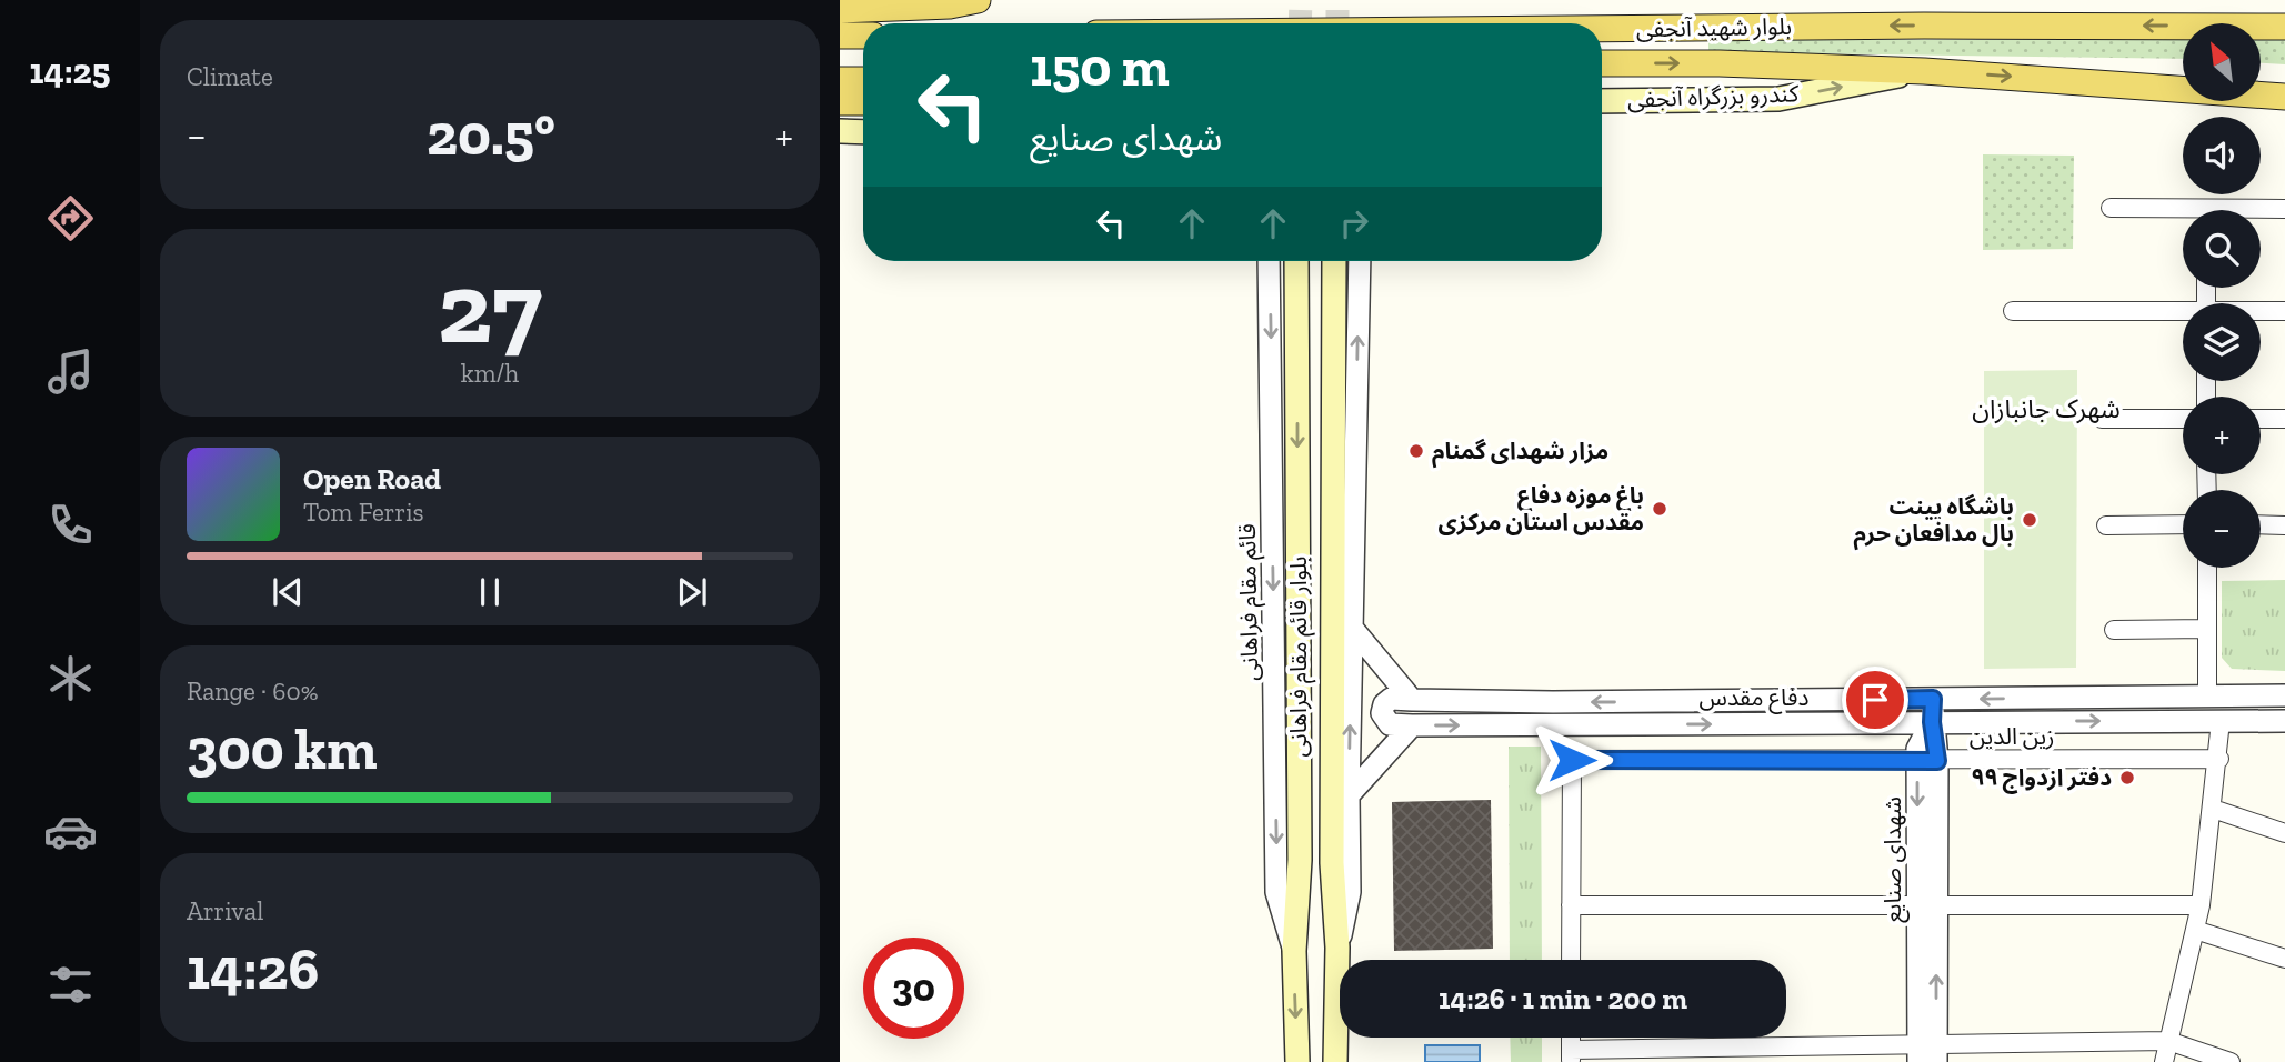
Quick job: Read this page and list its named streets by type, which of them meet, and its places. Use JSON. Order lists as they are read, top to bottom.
{
  "streets": {
    "main road": ["بلوار شهید آنجفی", "کندرو بزرگراه آنجفی", "بلوار قائم مقام فراهانی"],
    "street": [
      "قائم مقام فراهانی",
      "دفاع مقدس",
      "زین الدین",
      "شهدای صنایع"
    ]
  },
  "crossings": [
    ["بلوار شهید آنجفی", "کندرو بزرگراه آنجفی"],
    ["قائم مقام فراهانی", "بلوار قائم مقام فراهانی"],
    ["دفاع مقدس", "شهدای صنایع"],
    ["زین الدین", "شهدای صنایع"]
  ],
  "one_way": ["کندرو بزرگراه آنجفی"],
  "districts": ["شهرک جانبازان"],
  "places": [
    "مزار شهدای گمنام",
    "باغ موزه دفاع مقدس استان مرکزی",
    "باشگاه پینت بال مدافعان حرم",
    "دفتر ازدواج ۹۹"
  ],
  "north": "top left",
  "page": {
    "tabs": "14:25",
    "tile": [
      "Climate",
      ["27", "km/h"],
      ["Range · 60%", "300 km"],
      ["Arrival", "14:26"]
    ],
    "map_buttons": ["+", "−"],
    "turn": ["150 m", "شهدای صنایع"],
    "heat": ["−", "20.5°", "+"],
    "song": ["Open Road", "Tom Ferris"],
    "limit": "30",
    "trip": "14:26 · 1 min · 200 m"
  }
}
